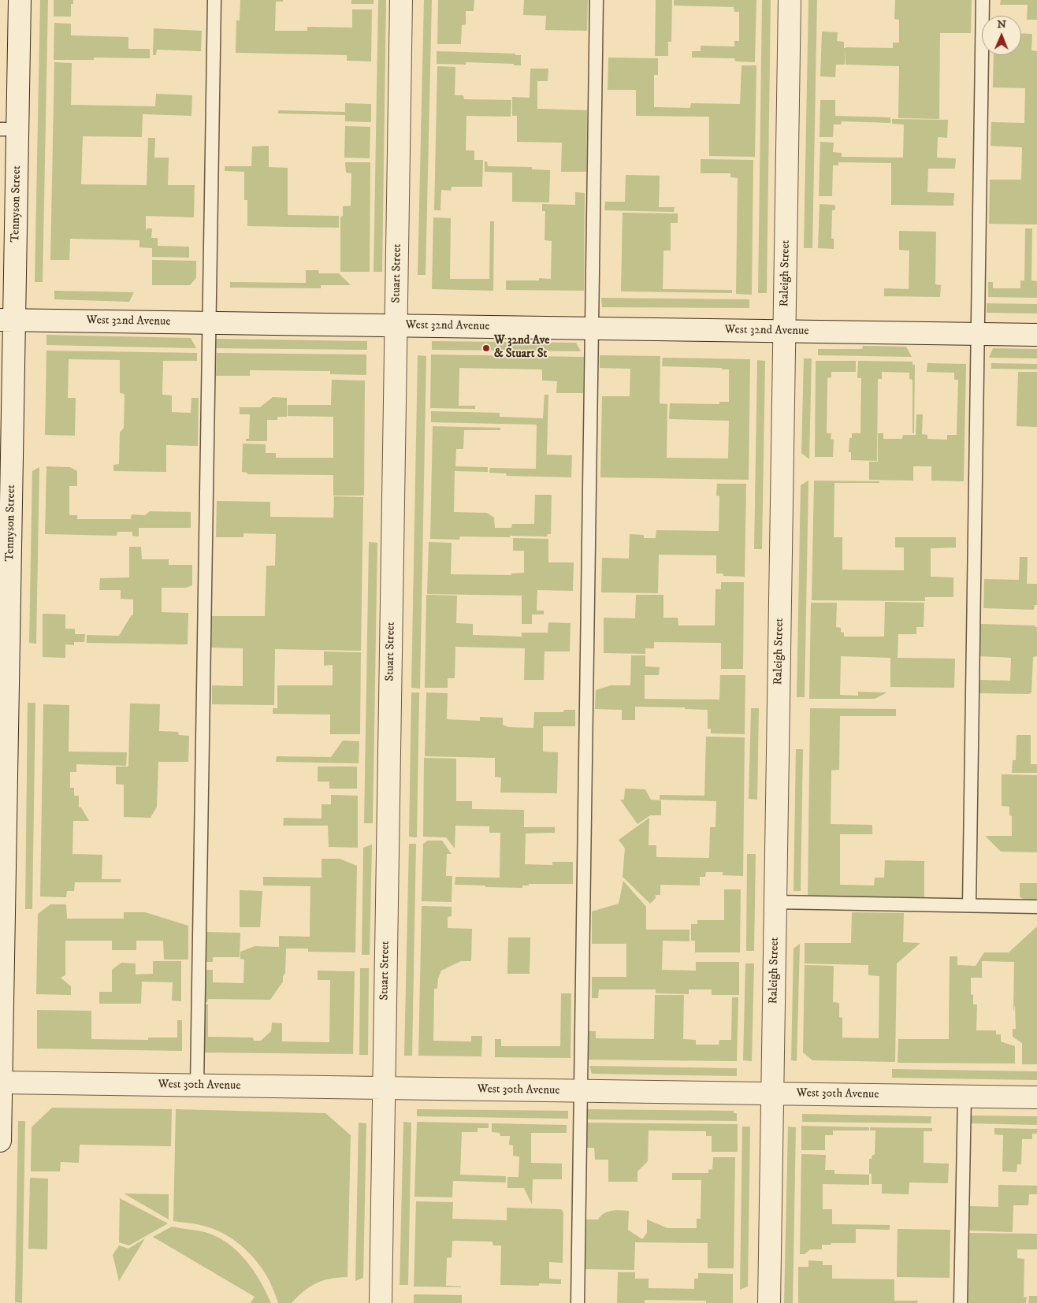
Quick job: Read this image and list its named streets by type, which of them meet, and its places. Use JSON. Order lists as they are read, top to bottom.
{
  "streets": {
    "street": [
      "Tennyson Street",
      "Stuart Street",
      "Raleigh Street",
      "West 32nd Avenue",
      "West 30th Avenue"
    ]
  },
  "crossings": [
    ["Tennyson Street", "West 32nd Avenue"],
    ["Tennyson Street", "West 30th Avenue"],
    ["Stuart Street", "West 32nd Avenue"],
    ["Stuart Street", "West 30th Avenue"],
    ["Raleigh Street", "West 32nd Avenue"],
    ["Raleigh Street", "West 30th Avenue"]
  ],
  "places": ["W 32nd Ave & Stuart St"],
  "north": "top"
}
